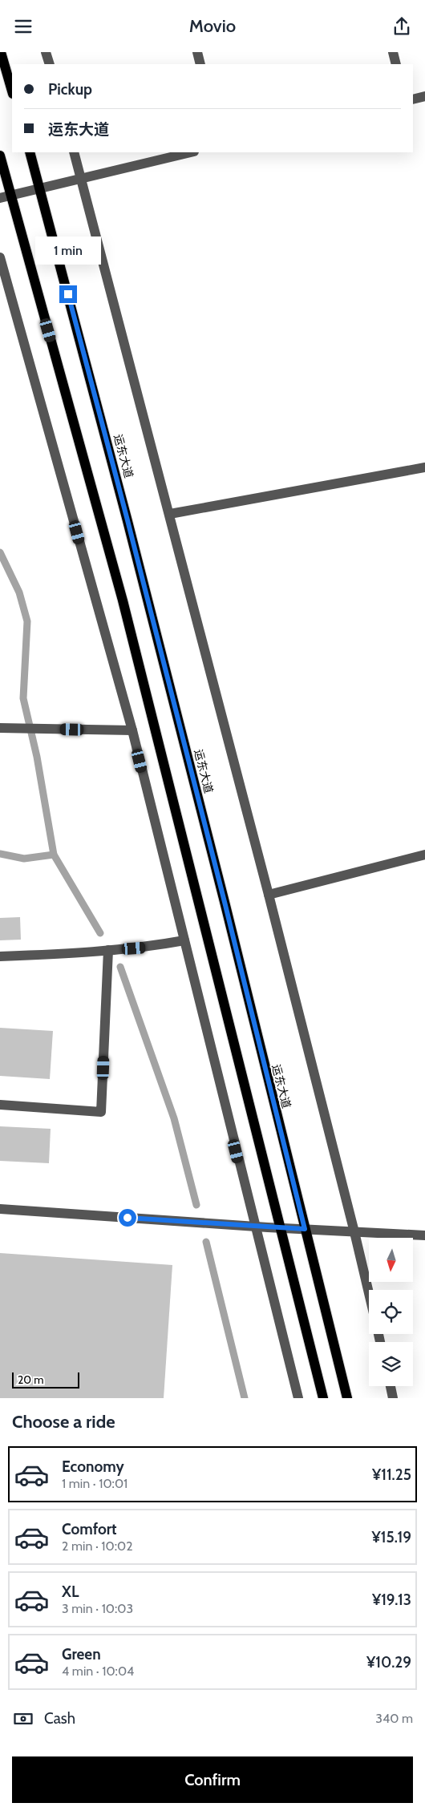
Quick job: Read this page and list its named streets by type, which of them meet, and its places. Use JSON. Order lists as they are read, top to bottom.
{
  "streets": {
    "main road": ["运东大道"]
  },
  "scale_bar": "20 m",
  "north": "bottom",
  "page": {
    "header": "Movio",
    "banner": ["Pickup", "运东大道"],
    "bubble": "1 min",
    "scale": "20 m",
    "heading": "Choose a ride",
    "list": [
      {
        "name": "Economy",
        "note": "1 min · 10:01",
        "value": "¥11.25"
      },
      {
        "name": "Comfort",
        "note": "2 min · 10:02",
        "value": "¥15.19"
      },
      {
        "name": "XL",
        "note": "3 min · 10:03",
        "value": "¥19.13"
      },
      {
        "name": "Green",
        "note": "4 min · 10:04",
        "value": "¥10.29"
      }
    ],
    "pay": ["Cash", "340 m"],
    "buttons": "Confirm"
  }
}
